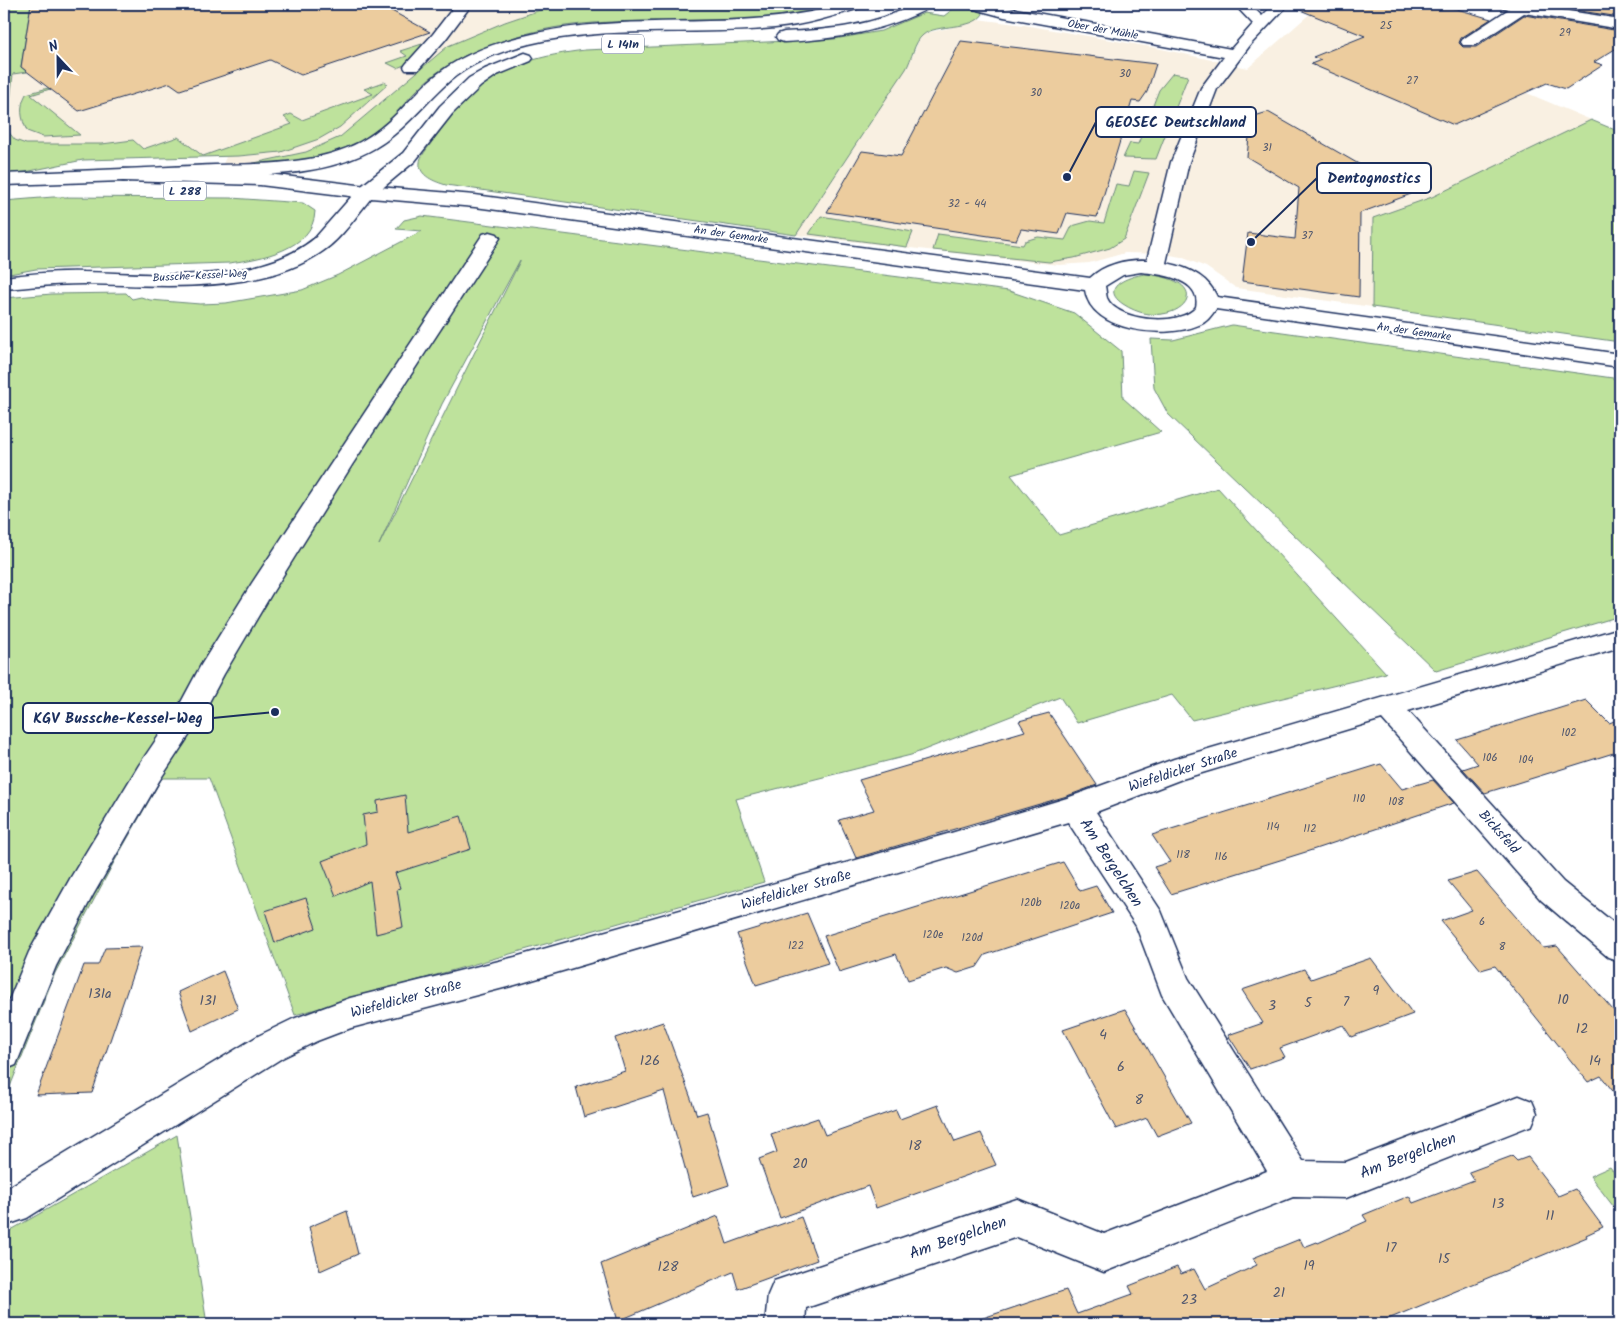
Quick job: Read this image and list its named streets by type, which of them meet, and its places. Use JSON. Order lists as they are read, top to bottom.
{
  "streets": {
    "main road": [
      "Ober der Mühle",
      "L 141n",
      "L 288",
      "An der Gemarke",
      "Bussche-Kessel-Weg",
      "Wiefeldicker Straße",
      "Bicksfeld",
      "Am Bergelchen"
    ]
  },
  "crossings": [
    ["L 141n", "L 288"],
    ["L 288", "An der Gemarke"],
    ["L 288", "Bussche-Kessel-Weg"],
    ["An der Gemarke", "Bussche-Kessel-Weg"],
    ["Wiefeldicker Straße", "Bicksfeld"],
    ["Wiefeldicker Straße", "Am Bergelchen"]
  ],
  "places": ["GEOSEC Deutschland", "Dentognostics", "KGV Bussche-Kessel-Weg"],
  "house_numbers": [
    "25",
    "29",
    "30",
    "27",
    "30",
    "31",
    "32 - 44",
    "37",
    "102",
    "106",
    "104",
    "110",
    "108",
    "114",
    "112",
    "118",
    "116",
    "120b",
    "120a",
    "6",
    "120e",
    "120d",
    "122",
    "8",
    "9",
    "131a",
    "10",
    "131",
    "7",
    "5",
    "3",
    "12",
    "4",
    "126",
    "14",
    "6",
    "8",
    "18",
    "20",
    "13",
    "11",
    "17",
    "15",
    "19",
    "128",
    "21",
    "23"
  ],
  "north": "top"
}
